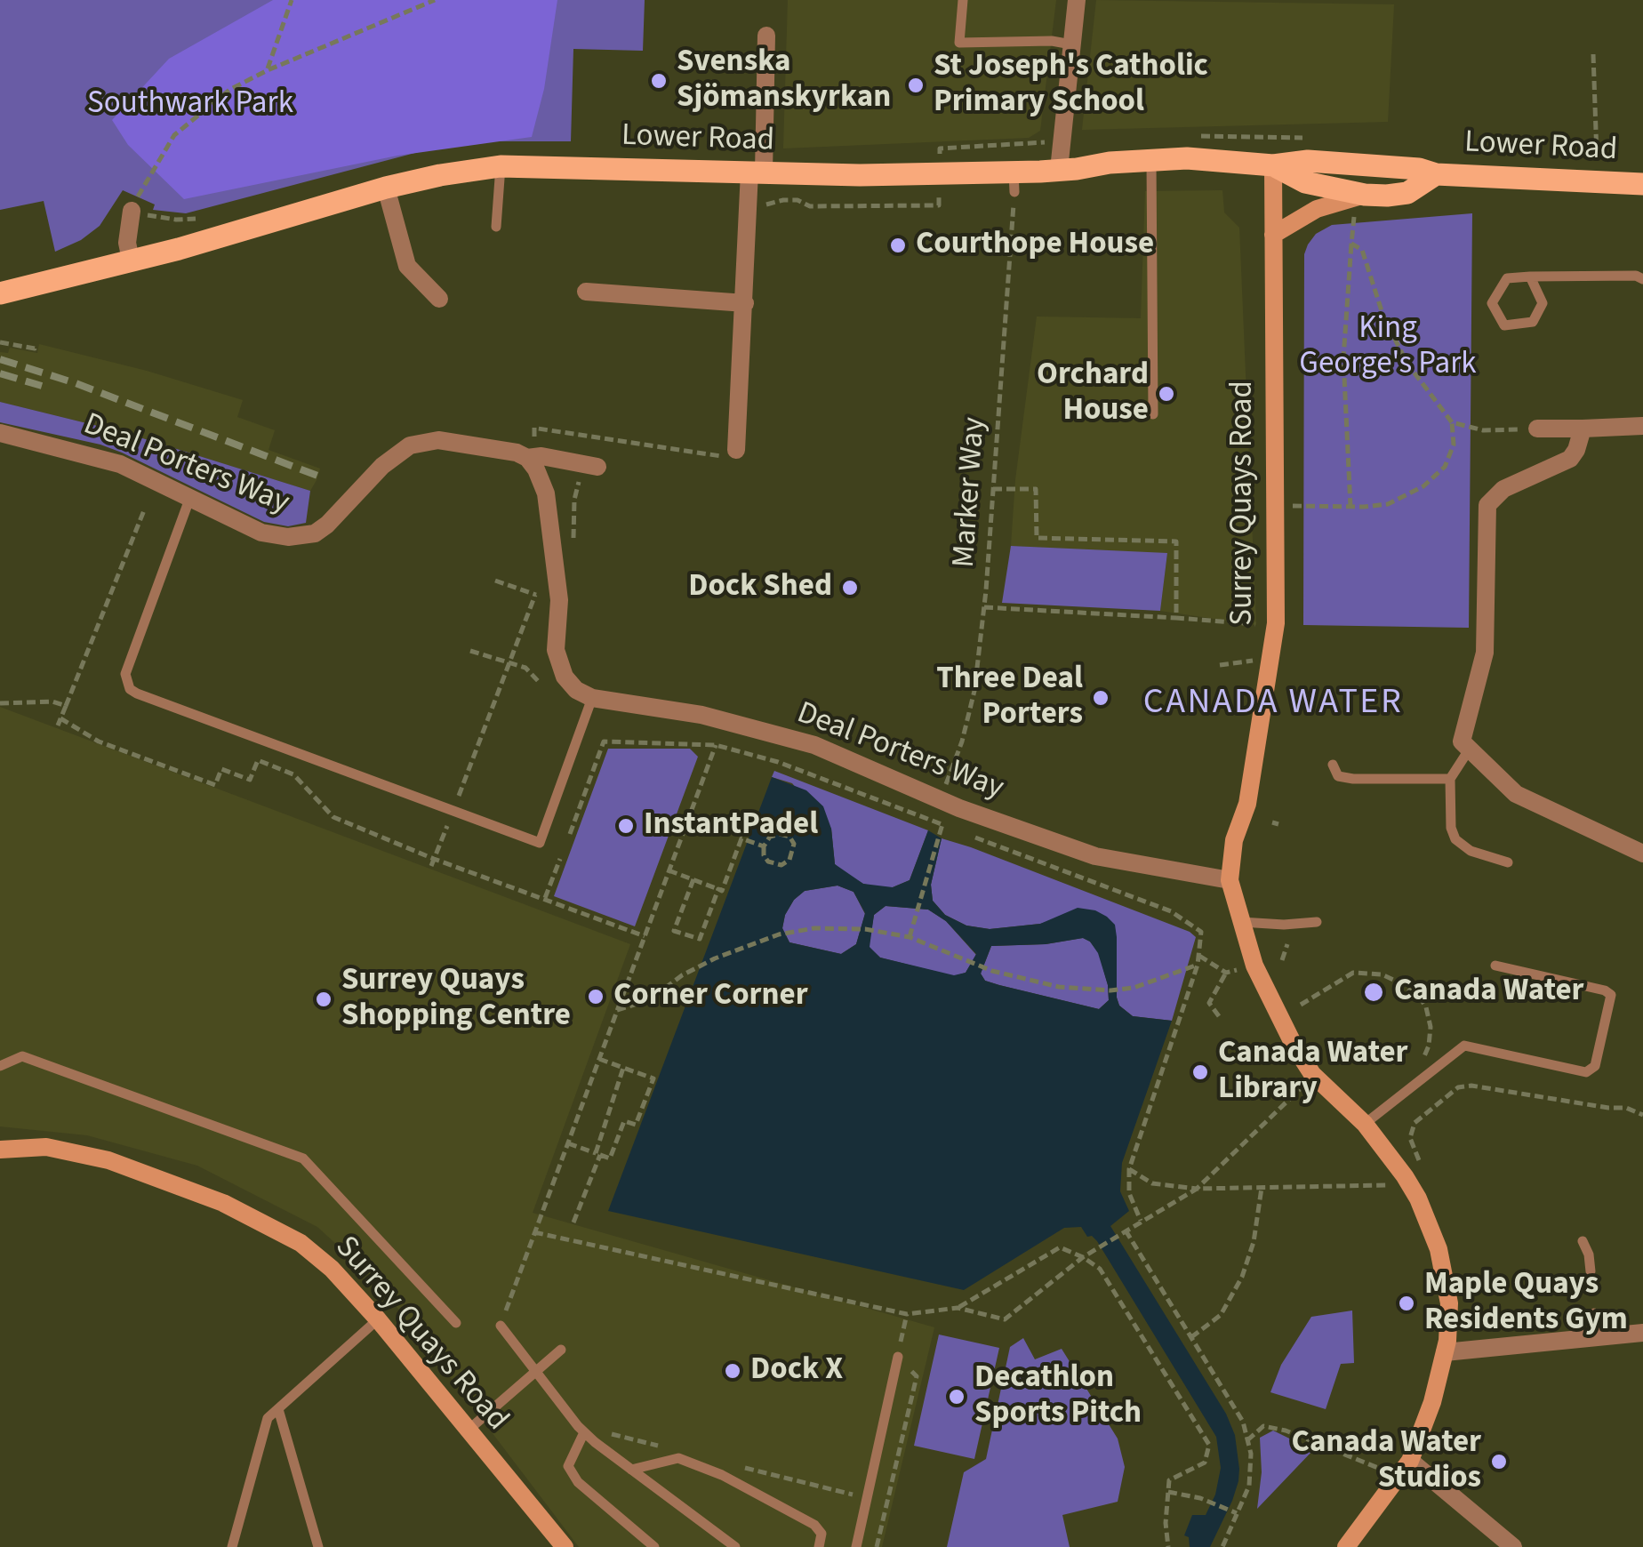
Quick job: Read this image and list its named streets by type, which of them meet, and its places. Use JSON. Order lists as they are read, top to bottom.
{
  "streets": {
    "main road": ["Lower Road"],
    "street": ["Deal Porters Way", "Surrey Quays Road"],
    "path": ["Marker Way"]
  },
  "crossings": [
    ["Lower Road", "Marker Way"],
    ["Lower Road", "Surrey Quays Road"],
    ["Deal Porters Way", "Surrey Quays Road"]
  ],
  "districts": ["CANADA WATER"],
  "parks": ["Southwark Park", "King George's Park"],
  "places": [
    "Svenska Sjömanskyrkan",
    "St Joseph's Catholic Primary School",
    "Courthope House",
    "Orchard House",
    "Dock Shed",
    "Three Deal Porters",
    "InstantPadel",
    "Canada Water",
    "Corner Corner",
    "Surrey Quays Shopping Centre",
    "Canada Water Library",
    "Maple Quays Residents Gym",
    "Dock X",
    "Decathlon Sports Pitch",
    "Canada Water Studios"
  ]
}
